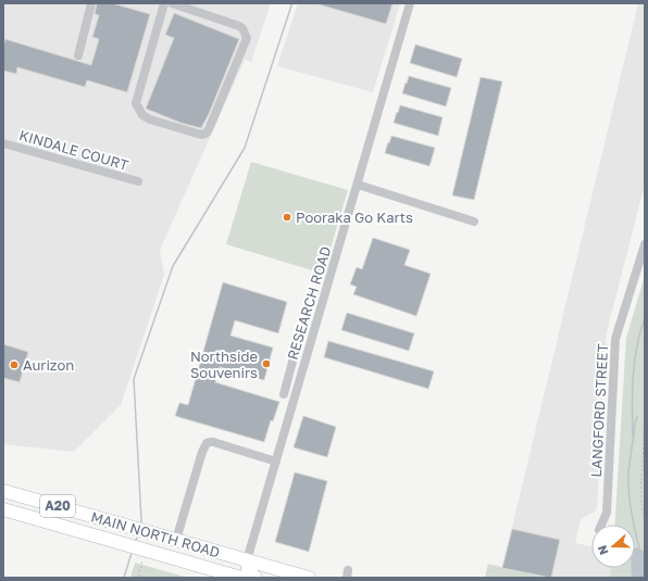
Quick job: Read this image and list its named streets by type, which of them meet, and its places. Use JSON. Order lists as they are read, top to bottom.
{
  "streets": {
    "highway": ["A20", "MAIN NORTH ROAD"],
    "street": ["KINDALE COURT", "RESEARCH ROAD", "LANGFORD STREET"]
  },
  "crossings": [
    ["RESEARCH ROAD", "MAIN NORTH ROAD"]
  ],
  "places": ["Pooraka Go Karts", "Northside Souvenirs", "Aurizon"],
  "north": "left"
}
